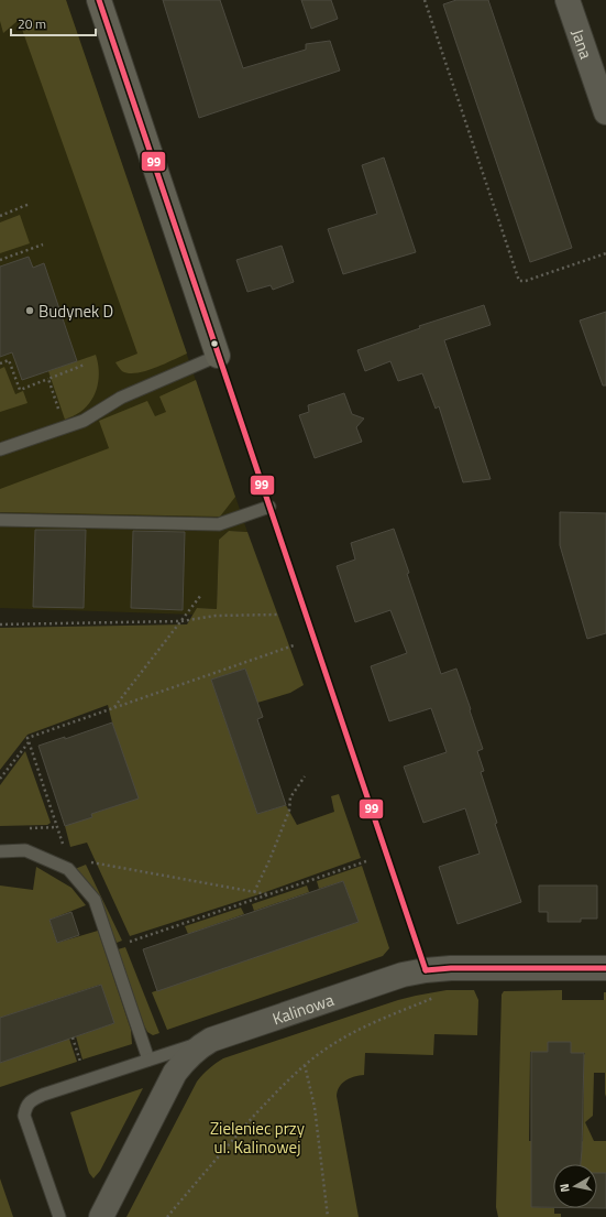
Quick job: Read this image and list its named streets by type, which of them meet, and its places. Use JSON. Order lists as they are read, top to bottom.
{
  "streets": {
    "street": ["Jana", "Kalinowa"]
  },
  "parks": ["Zieleniec przy ul. Kalinowej"],
  "places": ["Budynek D"],
  "lines": ["transit line 99"],
  "scale_bar": "20 m",
  "north": "left"
}
